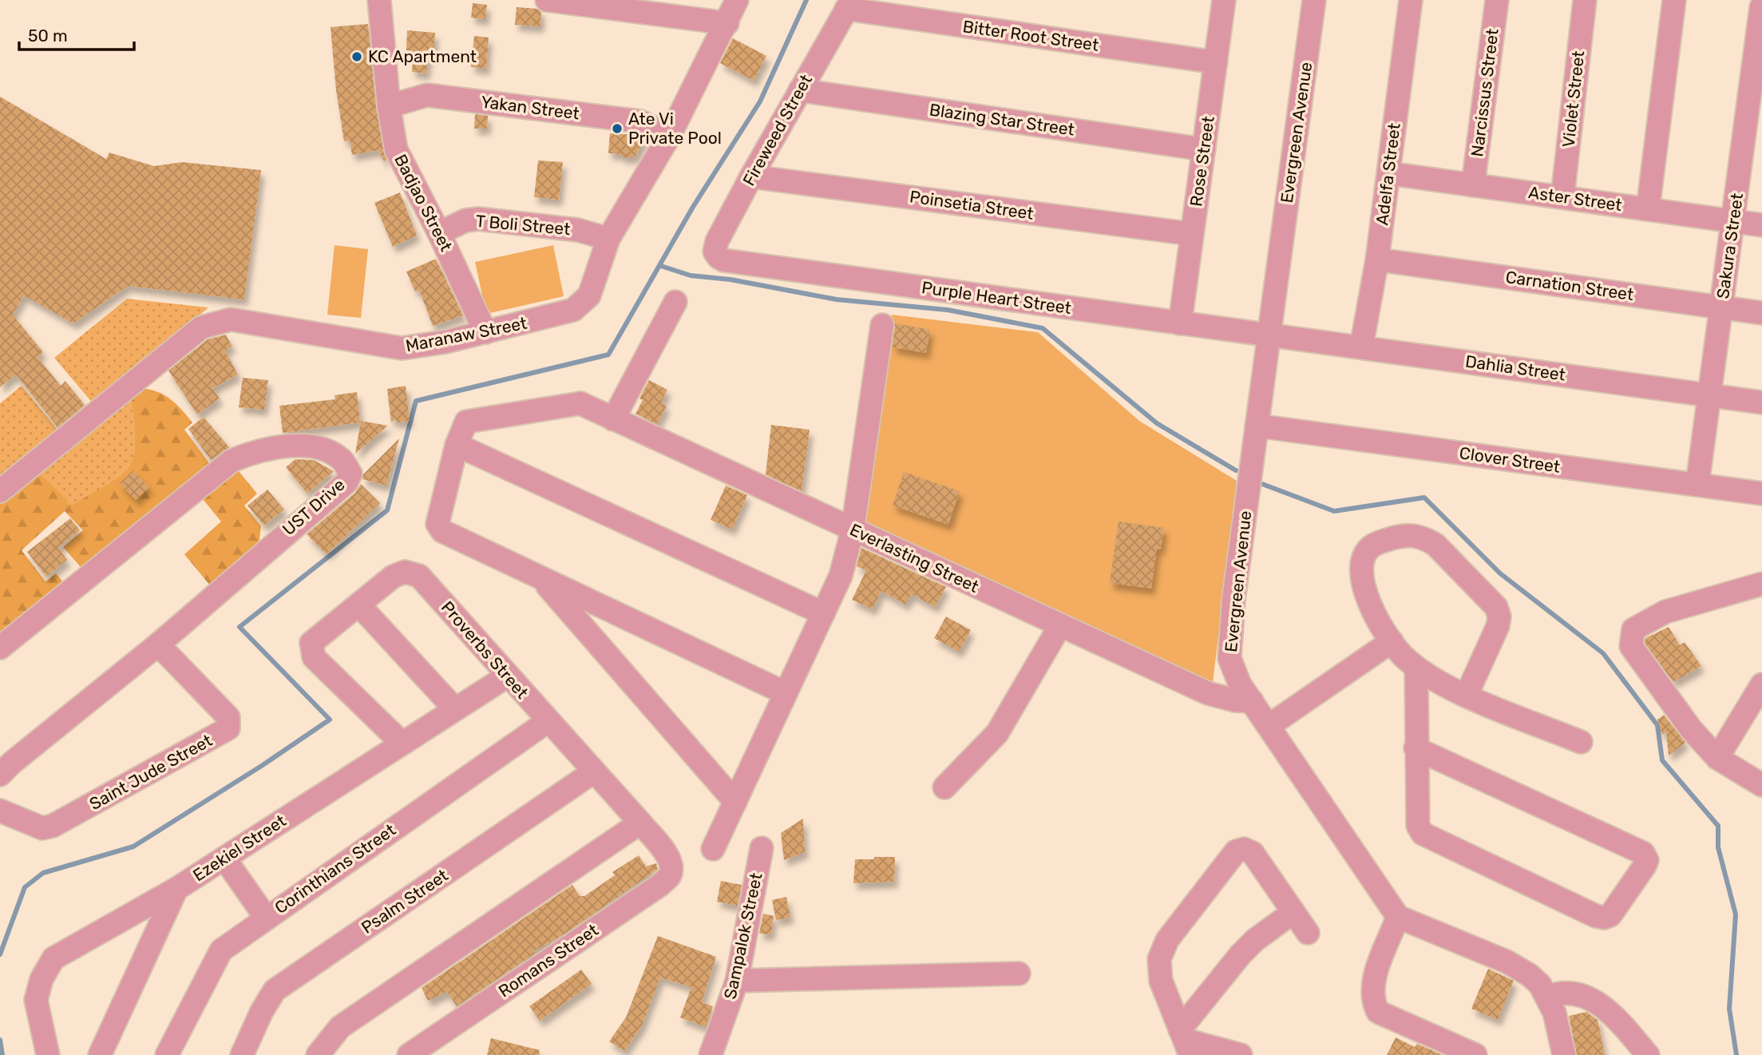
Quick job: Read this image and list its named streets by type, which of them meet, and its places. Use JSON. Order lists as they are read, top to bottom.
{
  "streets": {
    "street": [
      "Bitter Root Street",
      "Narcissus Street",
      "Violet Street",
      "Yakan Street",
      "Blazing Star Street",
      "Fireweed Street",
      "Evergreen Avenue",
      "Rose Street",
      "Adelfa Street",
      "Aster Street",
      "Badjao Street",
      "Poinsetia Street",
      "T Boli Street",
      "Sakura Street",
      "Carnation Street",
      "Purple Heart Street",
      "Maranaw Street",
      "Dahlia Street",
      "Clover Street",
      "UST Drive",
      "Everlasting Street",
      "Proverbs Street",
      "Saint Jude Street",
      "Ezekiel Street",
      "Corinthians Street",
      "Psalm Street",
      "Sampalok Street",
      "Romans Street"
    ]
  },
  "crossings": [
    ["Bitter Root Street", "Fireweed Street"],
    ["Bitter Root Street", "Rose Street"],
    ["Narcissus Street", "Aster Street"],
    ["Violet Street", "Aster Street"],
    ["Yakan Street", "Badjao Street"],
    ["Yakan Street", "Maranaw Street"],
    ["Blazing Star Street", "Fireweed Street"],
    ["Blazing Star Street", "Rose Street"],
    ["Fireweed Street", "Poinsetia Street"],
    ["Fireweed Street", "Purple Heart Street"],
    ["Evergreen Avenue", "Purple Heart Street"],
    ["Evergreen Avenue", "Dahlia Street"],
    ["Evergreen Avenue", "Clover Street"],
    ["Evergreen Avenue", "Everlasting Street"],
    ["Rose Street", "Poinsetia Street"],
    ["Rose Street", "Purple Heart Street"],
    ["Adelfa Street", "Aster Street"],
    ["Adelfa Street", "Carnation Street"],
    ["Adelfa Street", "Dahlia Street"],
    ["Aster Street", "Sakura Street"],
    ["Badjao Street", "T Boli Street"],
    ["Badjao Street", "Maranaw Street"],
    ["T Boli Street", "Maranaw Street"],
    ["Sakura Street", "Carnation Street"],
    ["Sakura Street", "Dahlia Street"],
    ["Sakura Street", "Clover Street"],
    ["Purple Heart Street", "Dahlia Street"],
    ["UST Drive", "Saint Jude Street"],
    ["Proverbs Street", "Ezekiel Street"],
    ["Proverbs Street", "Corinthians Street"],
    ["Proverbs Street", "Psalm Street"],
    ["Proverbs Street", "Romans Street"]
  ],
  "places": ["KC Apartment", "Ate Vi Private Pool"],
  "scale_bar": "50 m"
}
